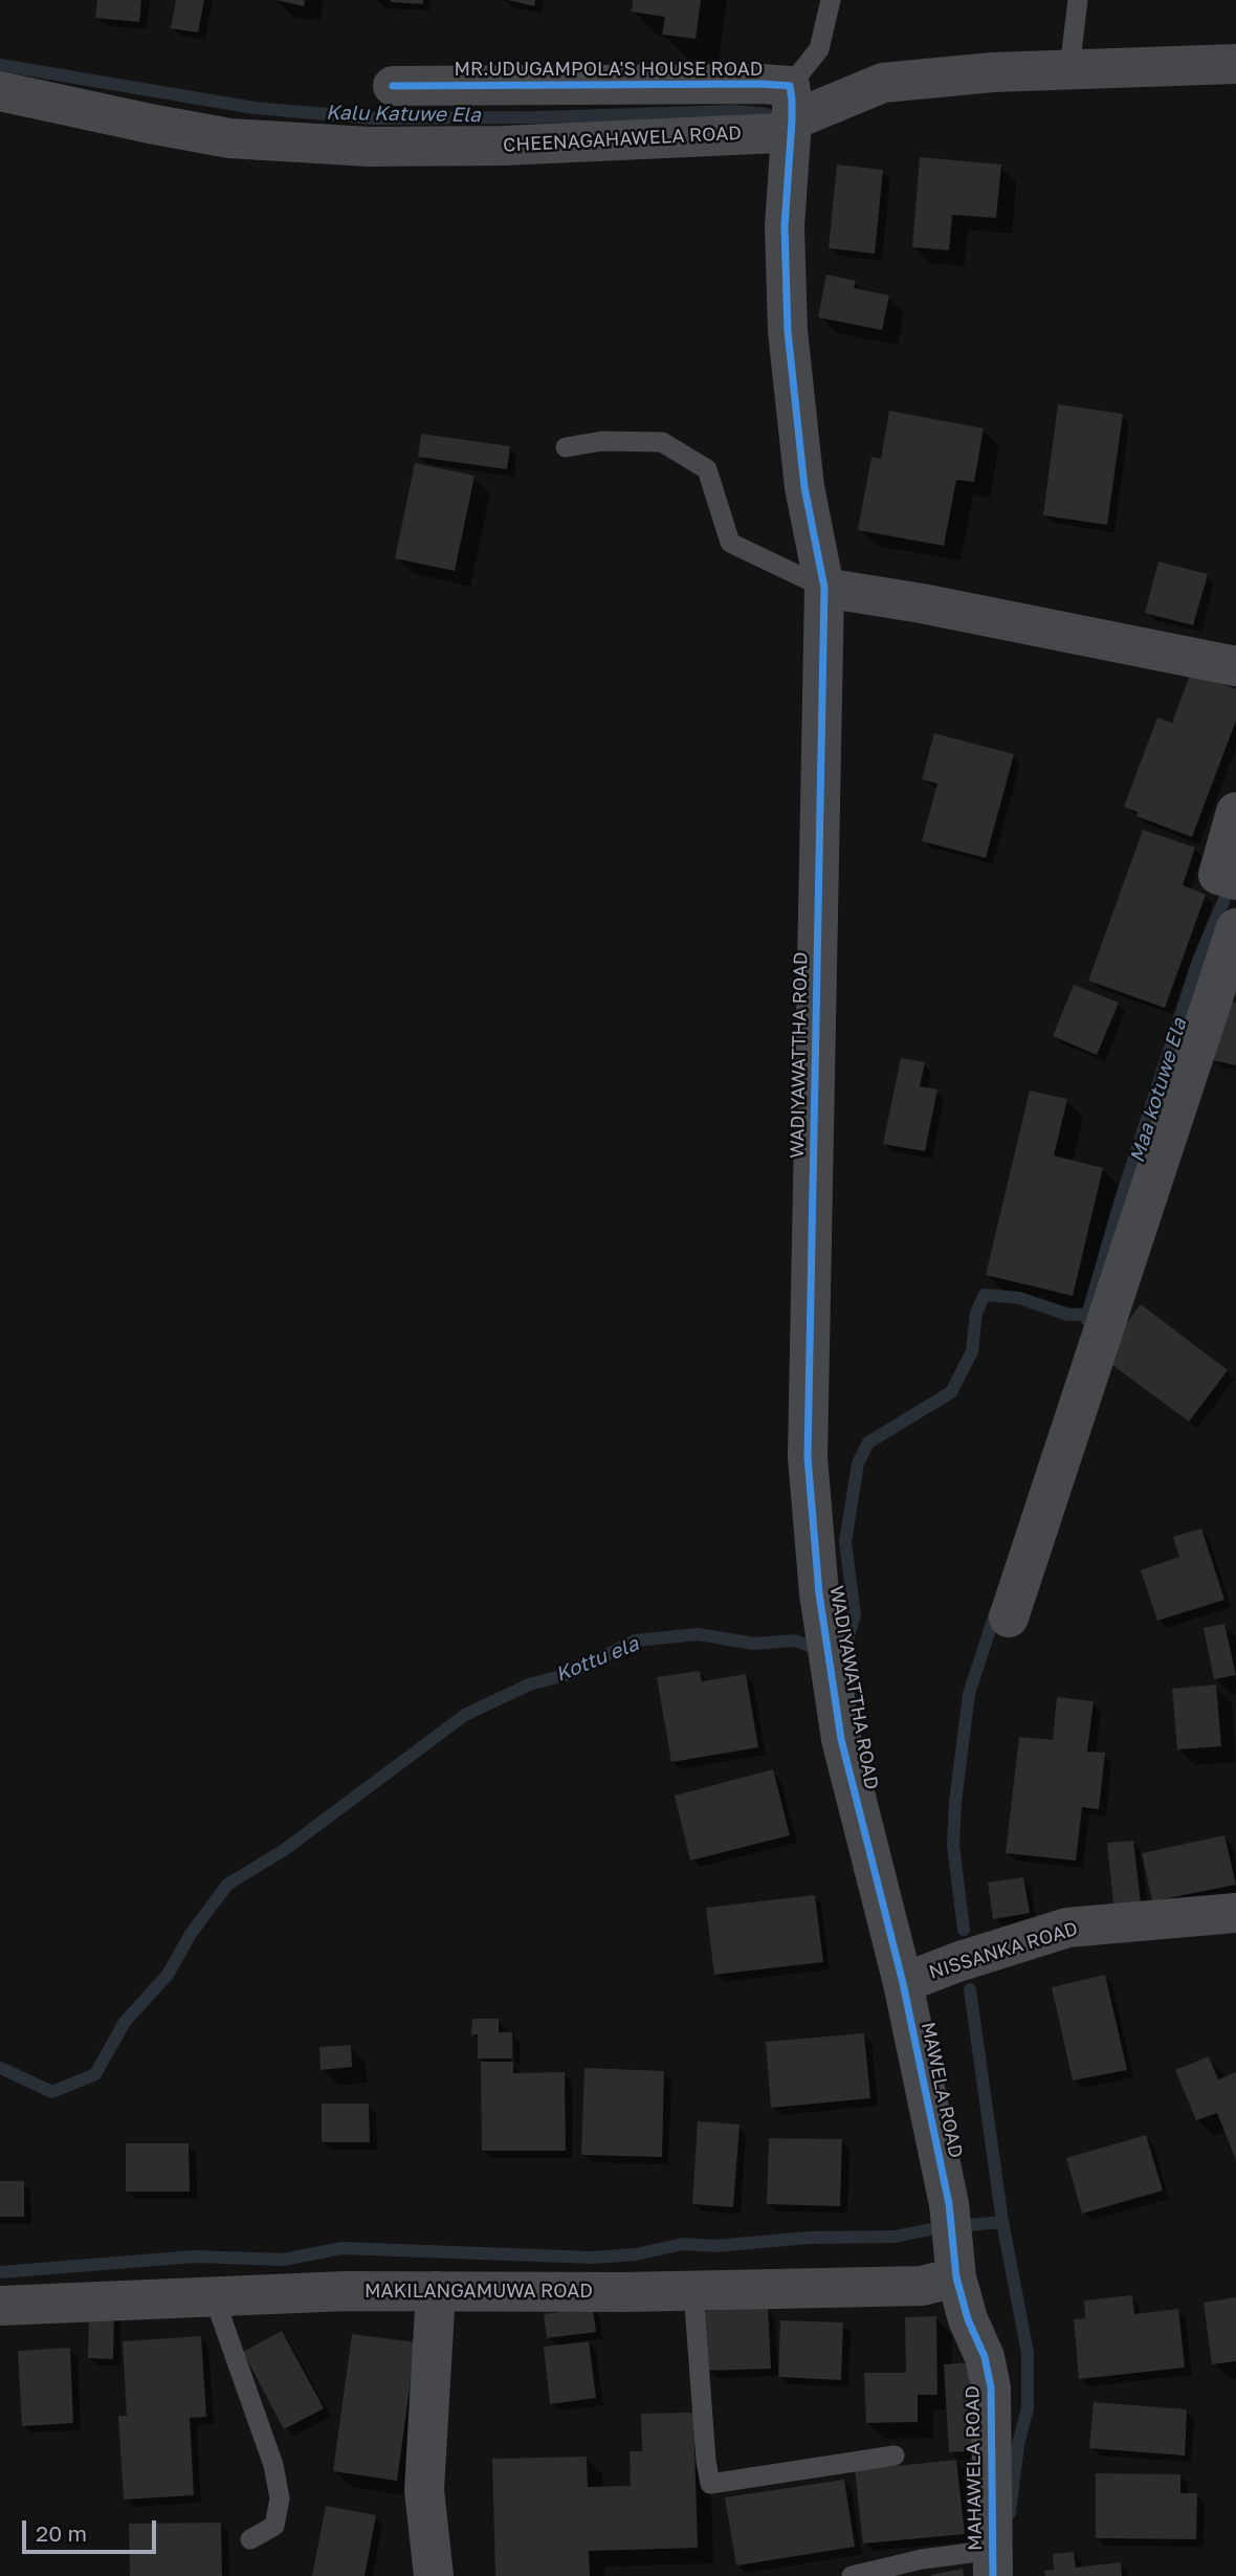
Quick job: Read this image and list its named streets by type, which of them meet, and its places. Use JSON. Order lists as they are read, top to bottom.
{
  "streets": {
    "street": [
      "MR.UDUGAMPOLA'S HOUSE ROAD",
      "CHEENAGAHAWELA ROAD",
      "WADIYAWATTHA ROAD",
      "NISSANKA ROAD",
      "MAWELA ROAD",
      "MAKILANGAMUWA ROAD",
      "MAHAWELA ROAD"
    ]
  },
  "crossings": [
    ["MR.UDUGAMPOLA'S HOUSE ROAD", "CHEENAGAHAWELA ROAD"],
    ["MR.UDUGAMPOLA'S HOUSE ROAD", "WADIYAWATTHA ROAD"],
    ["CHEENAGAHAWELA ROAD", "WADIYAWATTHA ROAD"],
    ["WADIYAWATTHA ROAD", "NISSANKA ROAD"],
    ["WADIYAWATTHA ROAD", "MAWELA ROAD"],
    ["NISSANKA ROAD", "MAWELA ROAD"],
    ["MAWELA ROAD", "MAKILANGAMUWA ROAD"],
    ["MAWELA ROAD", "MAHAWELA ROAD"],
    ["MAKILANGAMUWA ROAD", "MAHAWELA ROAD"]
  ],
  "water": ["Kalu Katuwe Ela", "Maa kotuwe Ela", "Kottu ela"],
  "scale_bar": "20 m"
}
